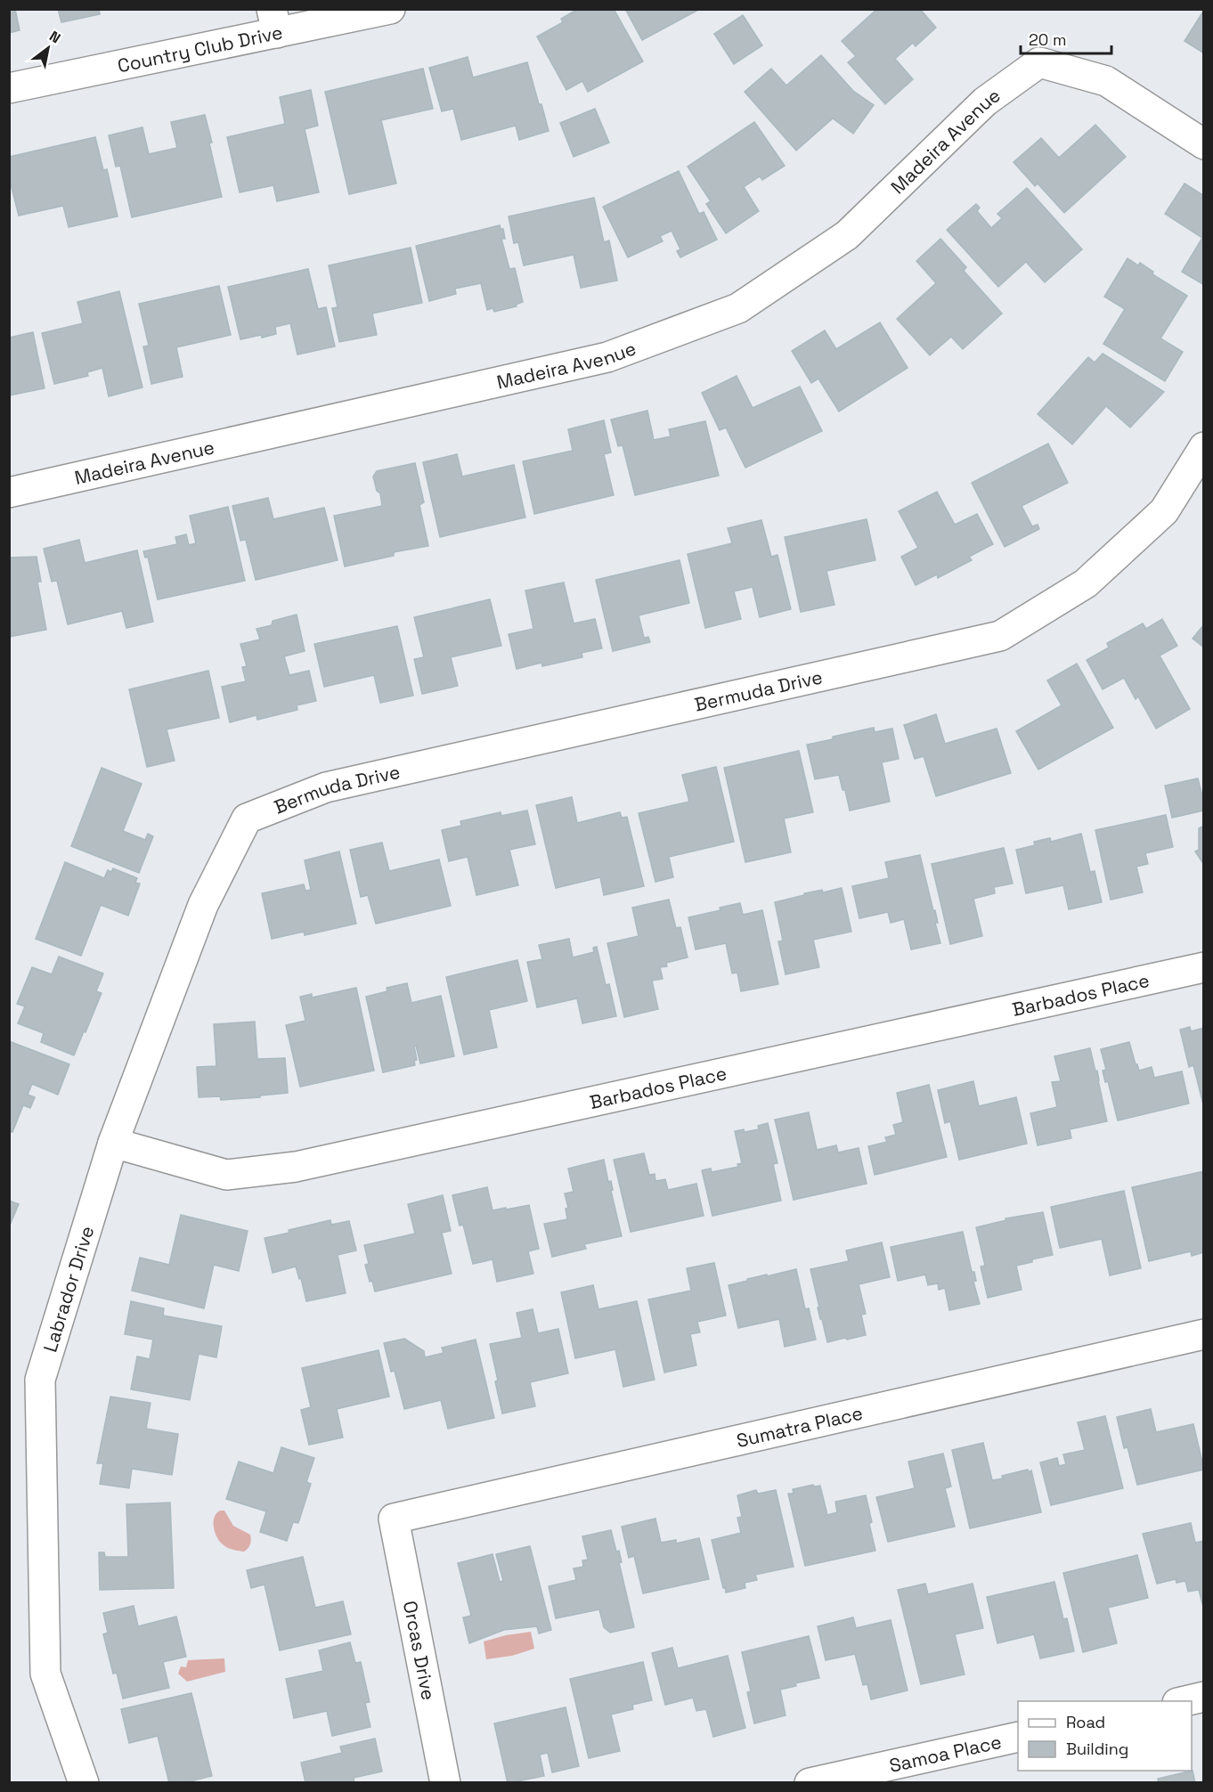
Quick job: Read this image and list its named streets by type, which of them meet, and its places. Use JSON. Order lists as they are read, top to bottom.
{
  "streets": {
    "street": [
      "Country Club Drive",
      "Madeira Avenue",
      "Bermuda Drive",
      "Barbados Place",
      "Labrador Drive",
      "Sumatra Place",
      "Orcas Drive",
      "Samoa Place"
    ]
  },
  "crossings": [
    ["Bermuda Drive", "Labrador Drive"],
    ["Barbados Place", "Labrador Drive"],
    ["Sumatra Place", "Orcas Drive"]
  ],
  "legend": ["Road", "Building"],
  "scale_bar": "20 m",
  "north": "top right"
}
